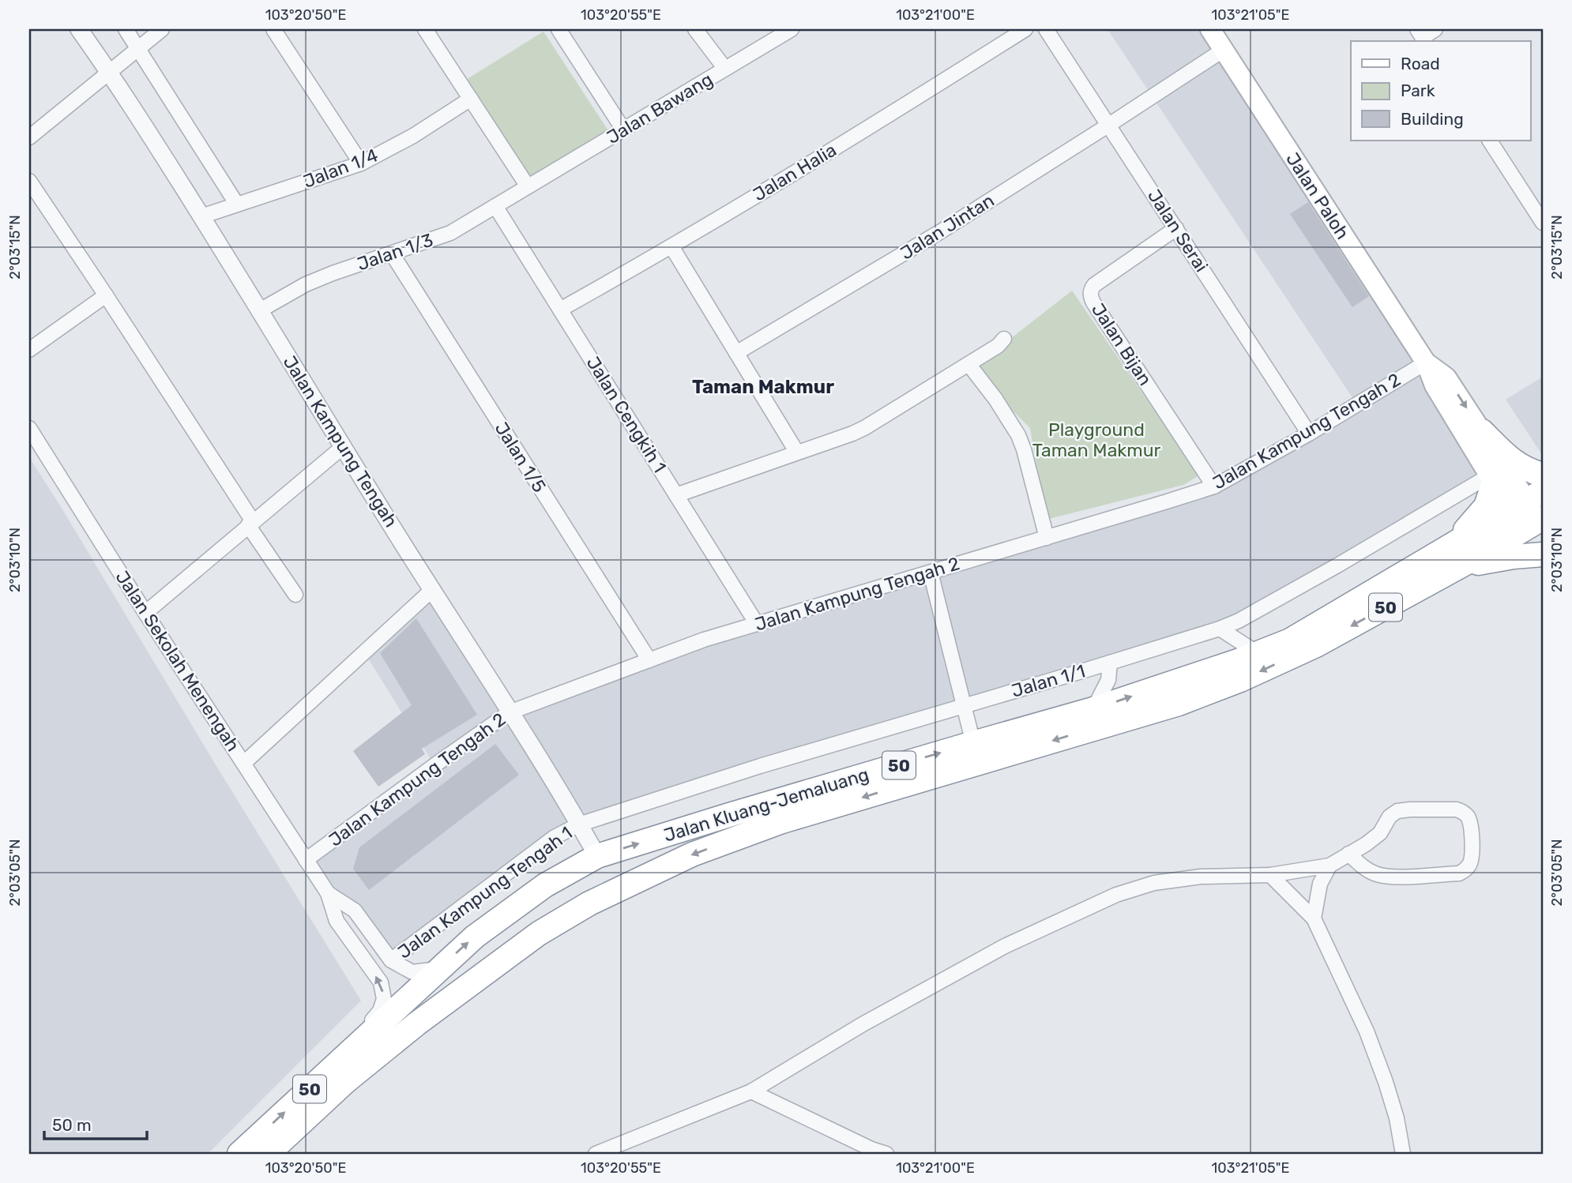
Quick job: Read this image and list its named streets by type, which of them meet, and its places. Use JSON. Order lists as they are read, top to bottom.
{
  "streets": {
    "highway": ["50", "Jalan Kluang-Jemaluang"],
    "main road": ["Jalan Paloh"],
    "street": [
      "Jalan Bawang",
      "Jalan 1/4",
      "Jalan Halia",
      "Jalan Jintan",
      "Jalan Serai",
      "Jalan 1/3",
      "Jalan Bijan",
      "Jalan Cengkih 1",
      "Jalan Kampung Tengah 2",
      "Jalan Kampung Tengah",
      "Jalan 1/5",
      "Jalan Sekolah Menengah",
      "Jalan 1/1",
      "Jalan Kampung Tengah 1"
    ]
  },
  "crossings": [
    ["Jalan Bawang", "Jalan 1/3"],
    ["Jalan 1/4", "Jalan Kampung Tengah"],
    ["Jalan Halia", "Jalan Cengkih 1"],
    ["Jalan Paloh", "Jalan Jintan"],
    ["Jalan Paloh", "Jalan Kampung Tengah 2"],
    ["Jalan Paloh", "Jalan 1/1"],
    ["Jalan Paloh", "Jalan Kluang-Jemaluang"],
    ["Jalan Jintan", "Jalan Serai"],
    ["Jalan Serai", "Jalan Bijan"],
    ["Jalan Serai", "Jalan Kampung Tengah 2"],
    ["Jalan 1/3", "Jalan Cengkih 1"],
    ["Jalan 1/3", "Jalan Kampung Tengah"],
    ["Jalan 1/3", "Jalan 1/5"],
    ["Jalan Bijan", "Jalan Kampung Tengah 2"],
    ["Jalan Cengkih 1", "Jalan Kampung Tengah 2"],
    ["Jalan Kampung Tengah 2", "Jalan Kampung Tengah"],
    ["Jalan Kampung Tengah 2", "Jalan 1/5"],
    ["Jalan Kampung Tengah 2", "Jalan Sekolah Menengah"],
    ["Jalan Kampung Tengah", "Jalan 1/1"],
    ["Jalan Kampung Tengah", "Jalan Kluang-Jemaluang"],
    ["Jalan Kampung Tengah", "Jalan Kampung Tengah 1"],
    ["Jalan Sekolah Menengah", "Jalan Kluang-Jemaluang"],
    ["Jalan Sekolah Menengah", "Jalan Kampung Tengah 1"],
    ["Jalan 1/1", "Jalan Kampung Tengah 1"]
  ],
  "districts": ["Taman Makmur"],
  "parks": ["Playground Taman Makmur"],
  "legend": ["Road", "Park", "Building"],
  "scale_bar": "50 m",
  "coordinates": [
    "103°20'50\"E",
    "103°20'55\"E",
    "103°21'00\"E",
    "103°21'05\"E",
    "2°03'15\"N",
    "2°03'10\"N",
    "2°03'05\"N"
  ]
}
